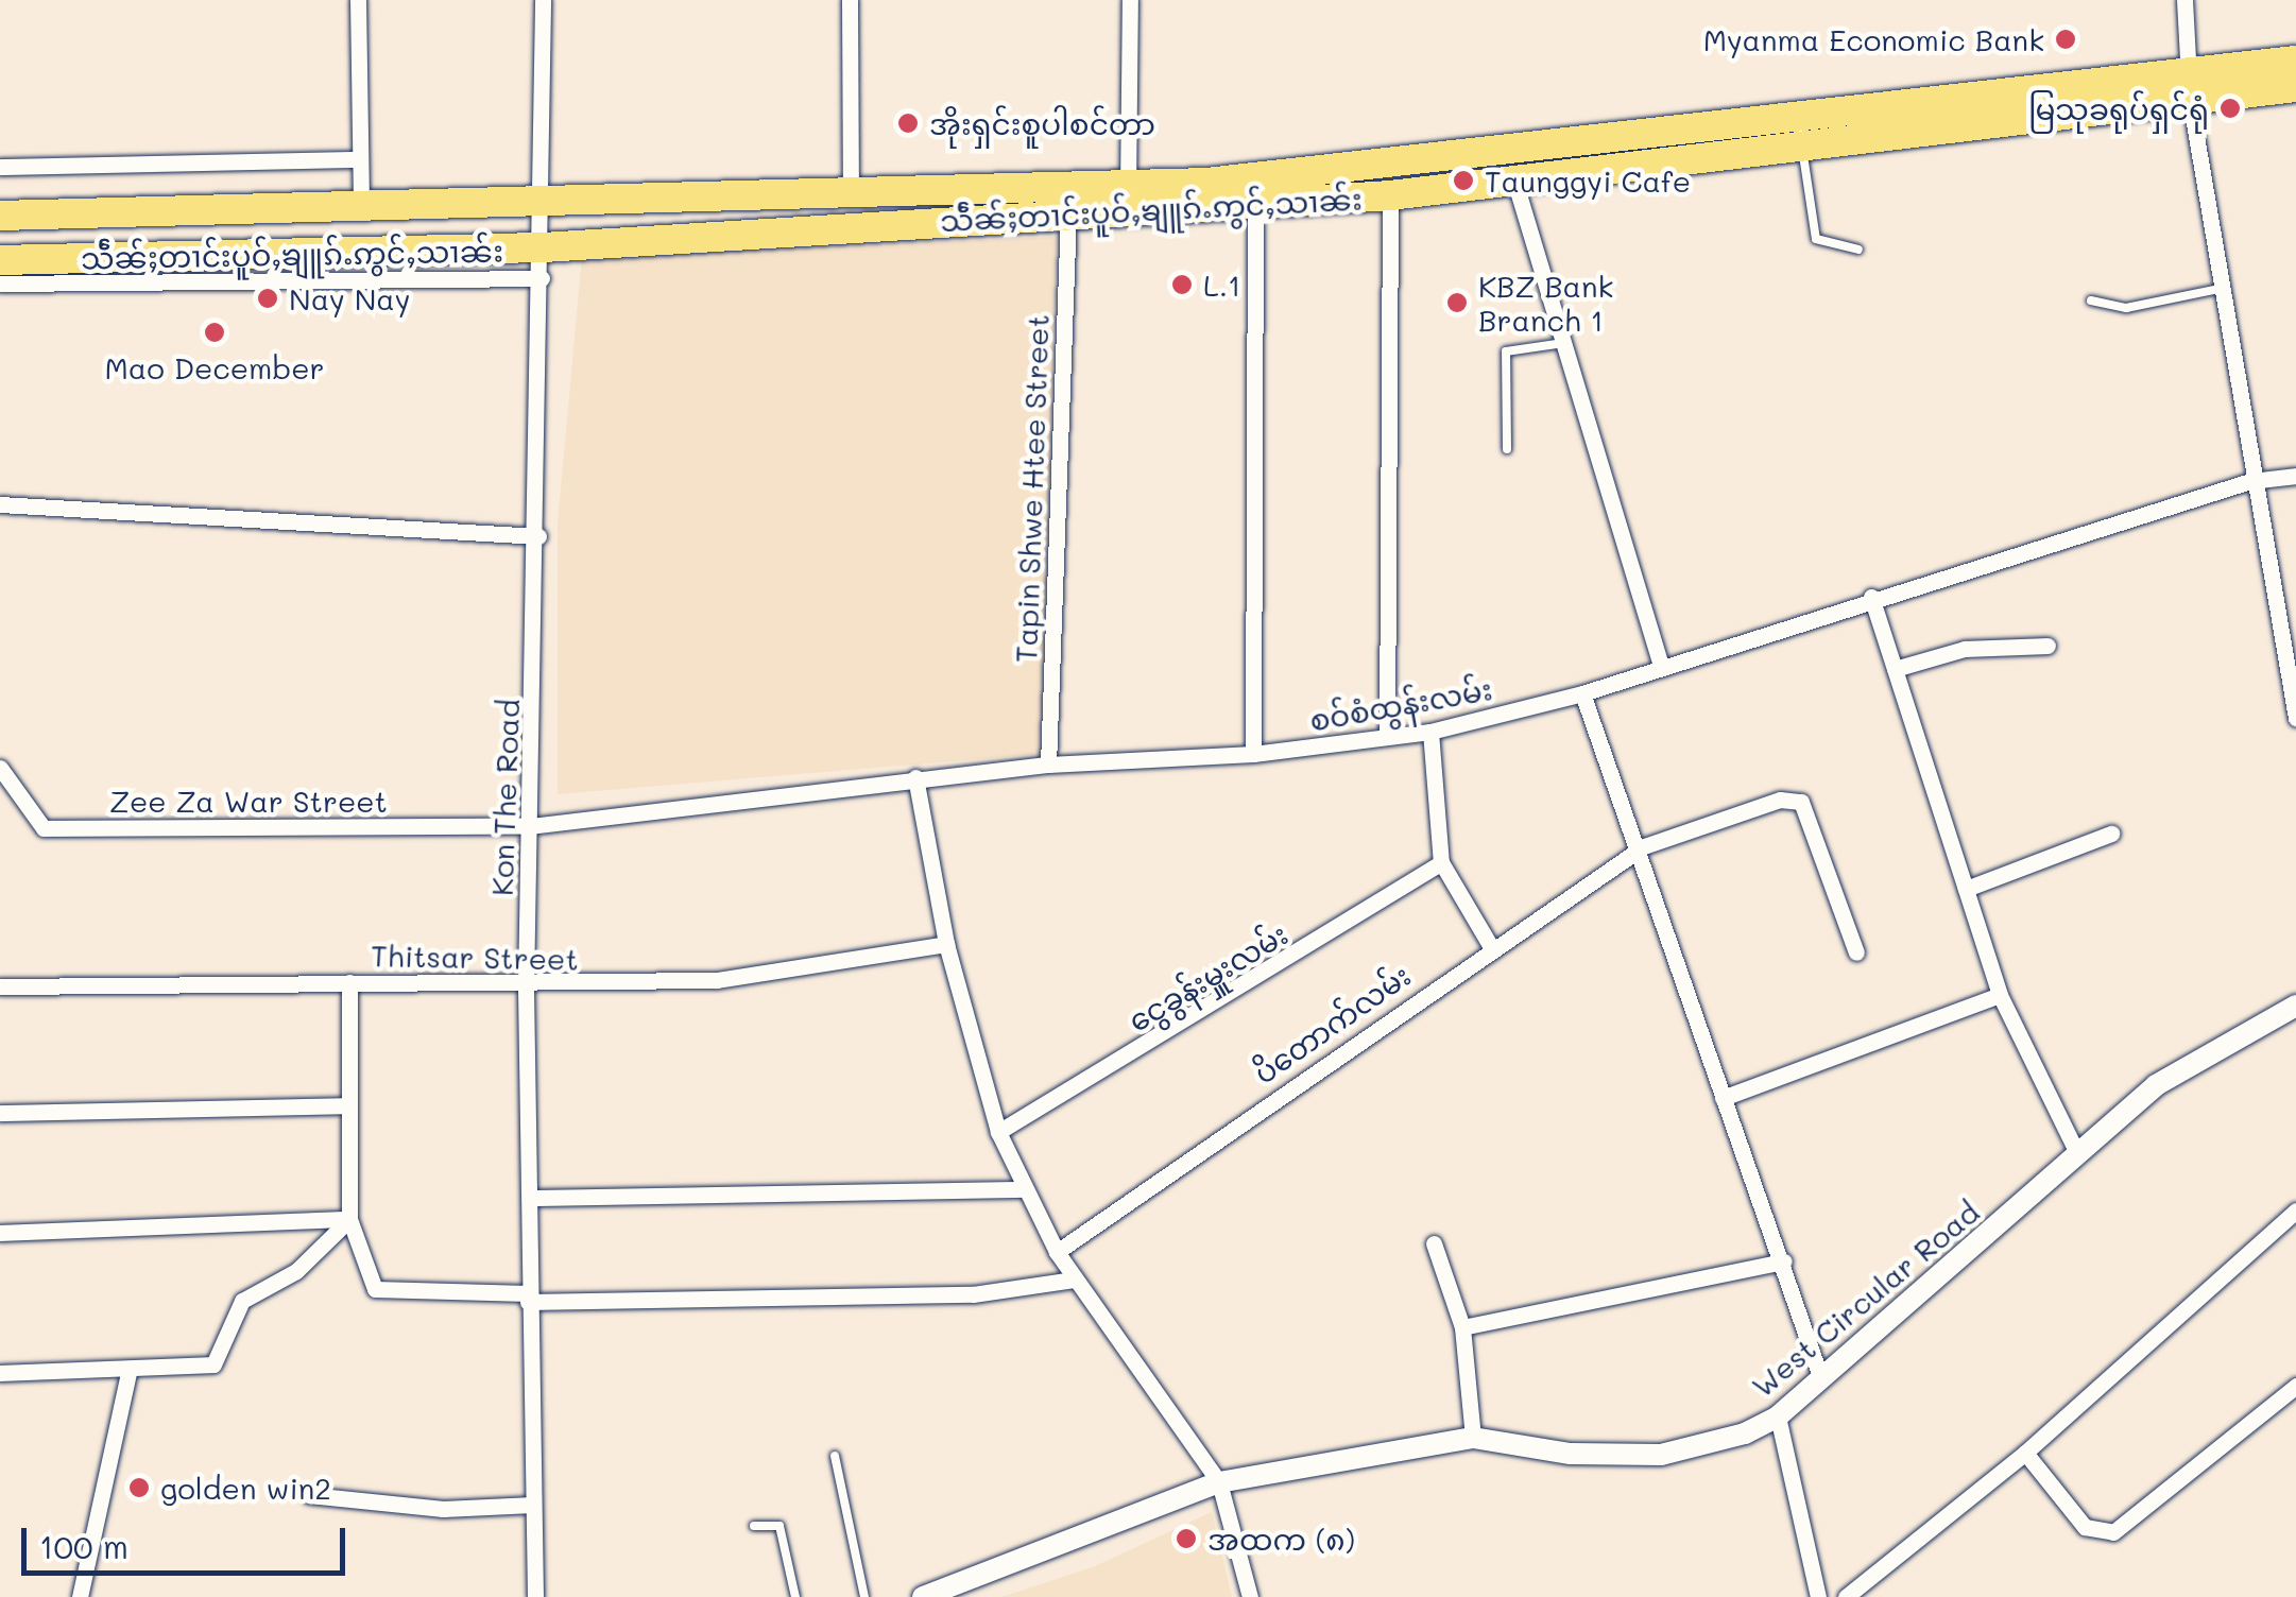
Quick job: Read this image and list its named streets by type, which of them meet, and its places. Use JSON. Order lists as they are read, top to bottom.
{
  "streets": {
    "highway": ["သဵႅၼ်ႈတၢင်းပူဝ်ႇၶျူၵ်ႉဢွင်ႇသၢၼ်း"],
    "street": [
      "Tapin Shwe Htee Street",
      "စဝ်စံထွန်းလမ်း",
      "Kon The Road",
      "Zee Za War Street",
      "Thitsar Street",
      "ငွေခွန်းမှူးလမ်း",
      "ပိတောက်လမ်း",
      "West Circular Road"
    ]
  },
  "crossings": [
    ["သဵႅၼ်ႈတၢင်းပူဝ်ႇၶျူၵ်ႉဢွင်ႇသၢၼ်း", "Tapin Shwe Htee Street"],
    ["သဵႅၼ်ႈတၢင်းပူဝ်ႇၶျူၵ်ႉဢွင်ႇသၢၼ်း", "Kon The Road"],
    ["Tapin Shwe Htee Street", "စဝ်စံထွန်းလမ်း"],
    ["စဝ်စံထွန်းလမ်း", "Kon The Road"],
    ["စဝ်စံထွန်းလမ်း", "Zee Za War Street"],
    ["Kon The Road", "Zee Za War Street"],
    ["Kon The Road", "Thitsar Street"]
  ],
  "places": [
    "Myanma Economic Bank",
    "မြသုခရုပ်ရှင်ရုံ",
    "အိုးရှင်းစူပါစင်တာ",
    "Taunggyi Cafe",
    "L.1",
    "Nay Nay",
    "KBZ Bank Branch 1",
    "Mao December",
    "golden win2",
    "အထက (၈)"
  ],
  "scale_bar": "100 m"
}
